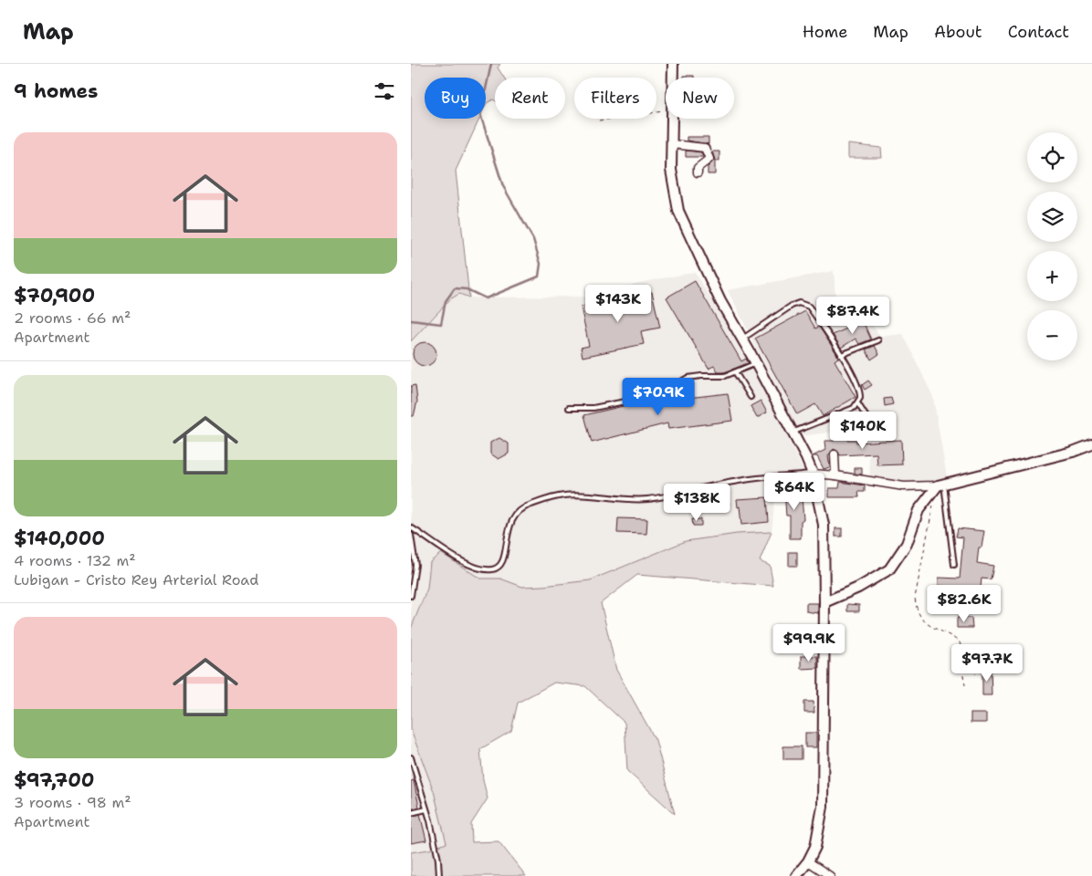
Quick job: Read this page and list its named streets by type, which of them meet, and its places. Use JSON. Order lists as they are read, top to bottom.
{
  "page": {
    "header": "Map",
    "nav": [
      "Home",
      "Map",
      "About",
      "Contact"
    ],
    "heading": "9 homes",
    "chip": [
      "Buy",
      "Rent",
      "Filters",
      "New"
    ],
    "list": [
      {
        "name": "$70,900",
        "note": "2 rooms · 66 m² · Apartment"
      },
      {
        "name": "$140,000",
        "note": "4 rooms · 132 m² · Lubigan - Cristo Rey Arterial Road"
      },
      {
        "name": "$97,700",
        "note": "3 rooms · 98 m² · Apartment"
      }
    ],
    "map_buttons": ["+", "−"],
    "price": [
      "$143K",
      "$87.4K",
      "$70.9K",
      "$140K",
      "$64K",
      "$138K",
      "$82.6K",
      "$99.9K",
      "$97.7K"
    ]
  }
}
